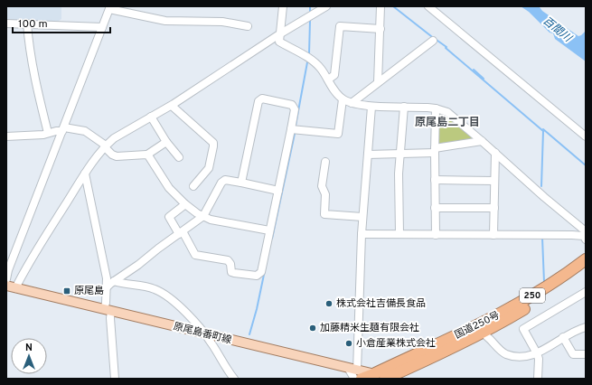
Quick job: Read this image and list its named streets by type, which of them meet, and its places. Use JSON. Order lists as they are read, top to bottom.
{
  "streets": {
    "highway": ["250", "国道250号"],
    "main road": ["原尾島番町線"]
  },
  "crossings": [
    ["国道250号", "原尾島番町線"]
  ],
  "districts": ["原尾島二丁目"],
  "water": ["百間川"],
  "places": {
    "transit": ["原尾島"],
    "other": ["株式会社吉備長食品", "加藤精米生麺有限会社", "小倉産業株式会社"]
  },
  "scale_bar": "100 m",
  "north": "top"
}
